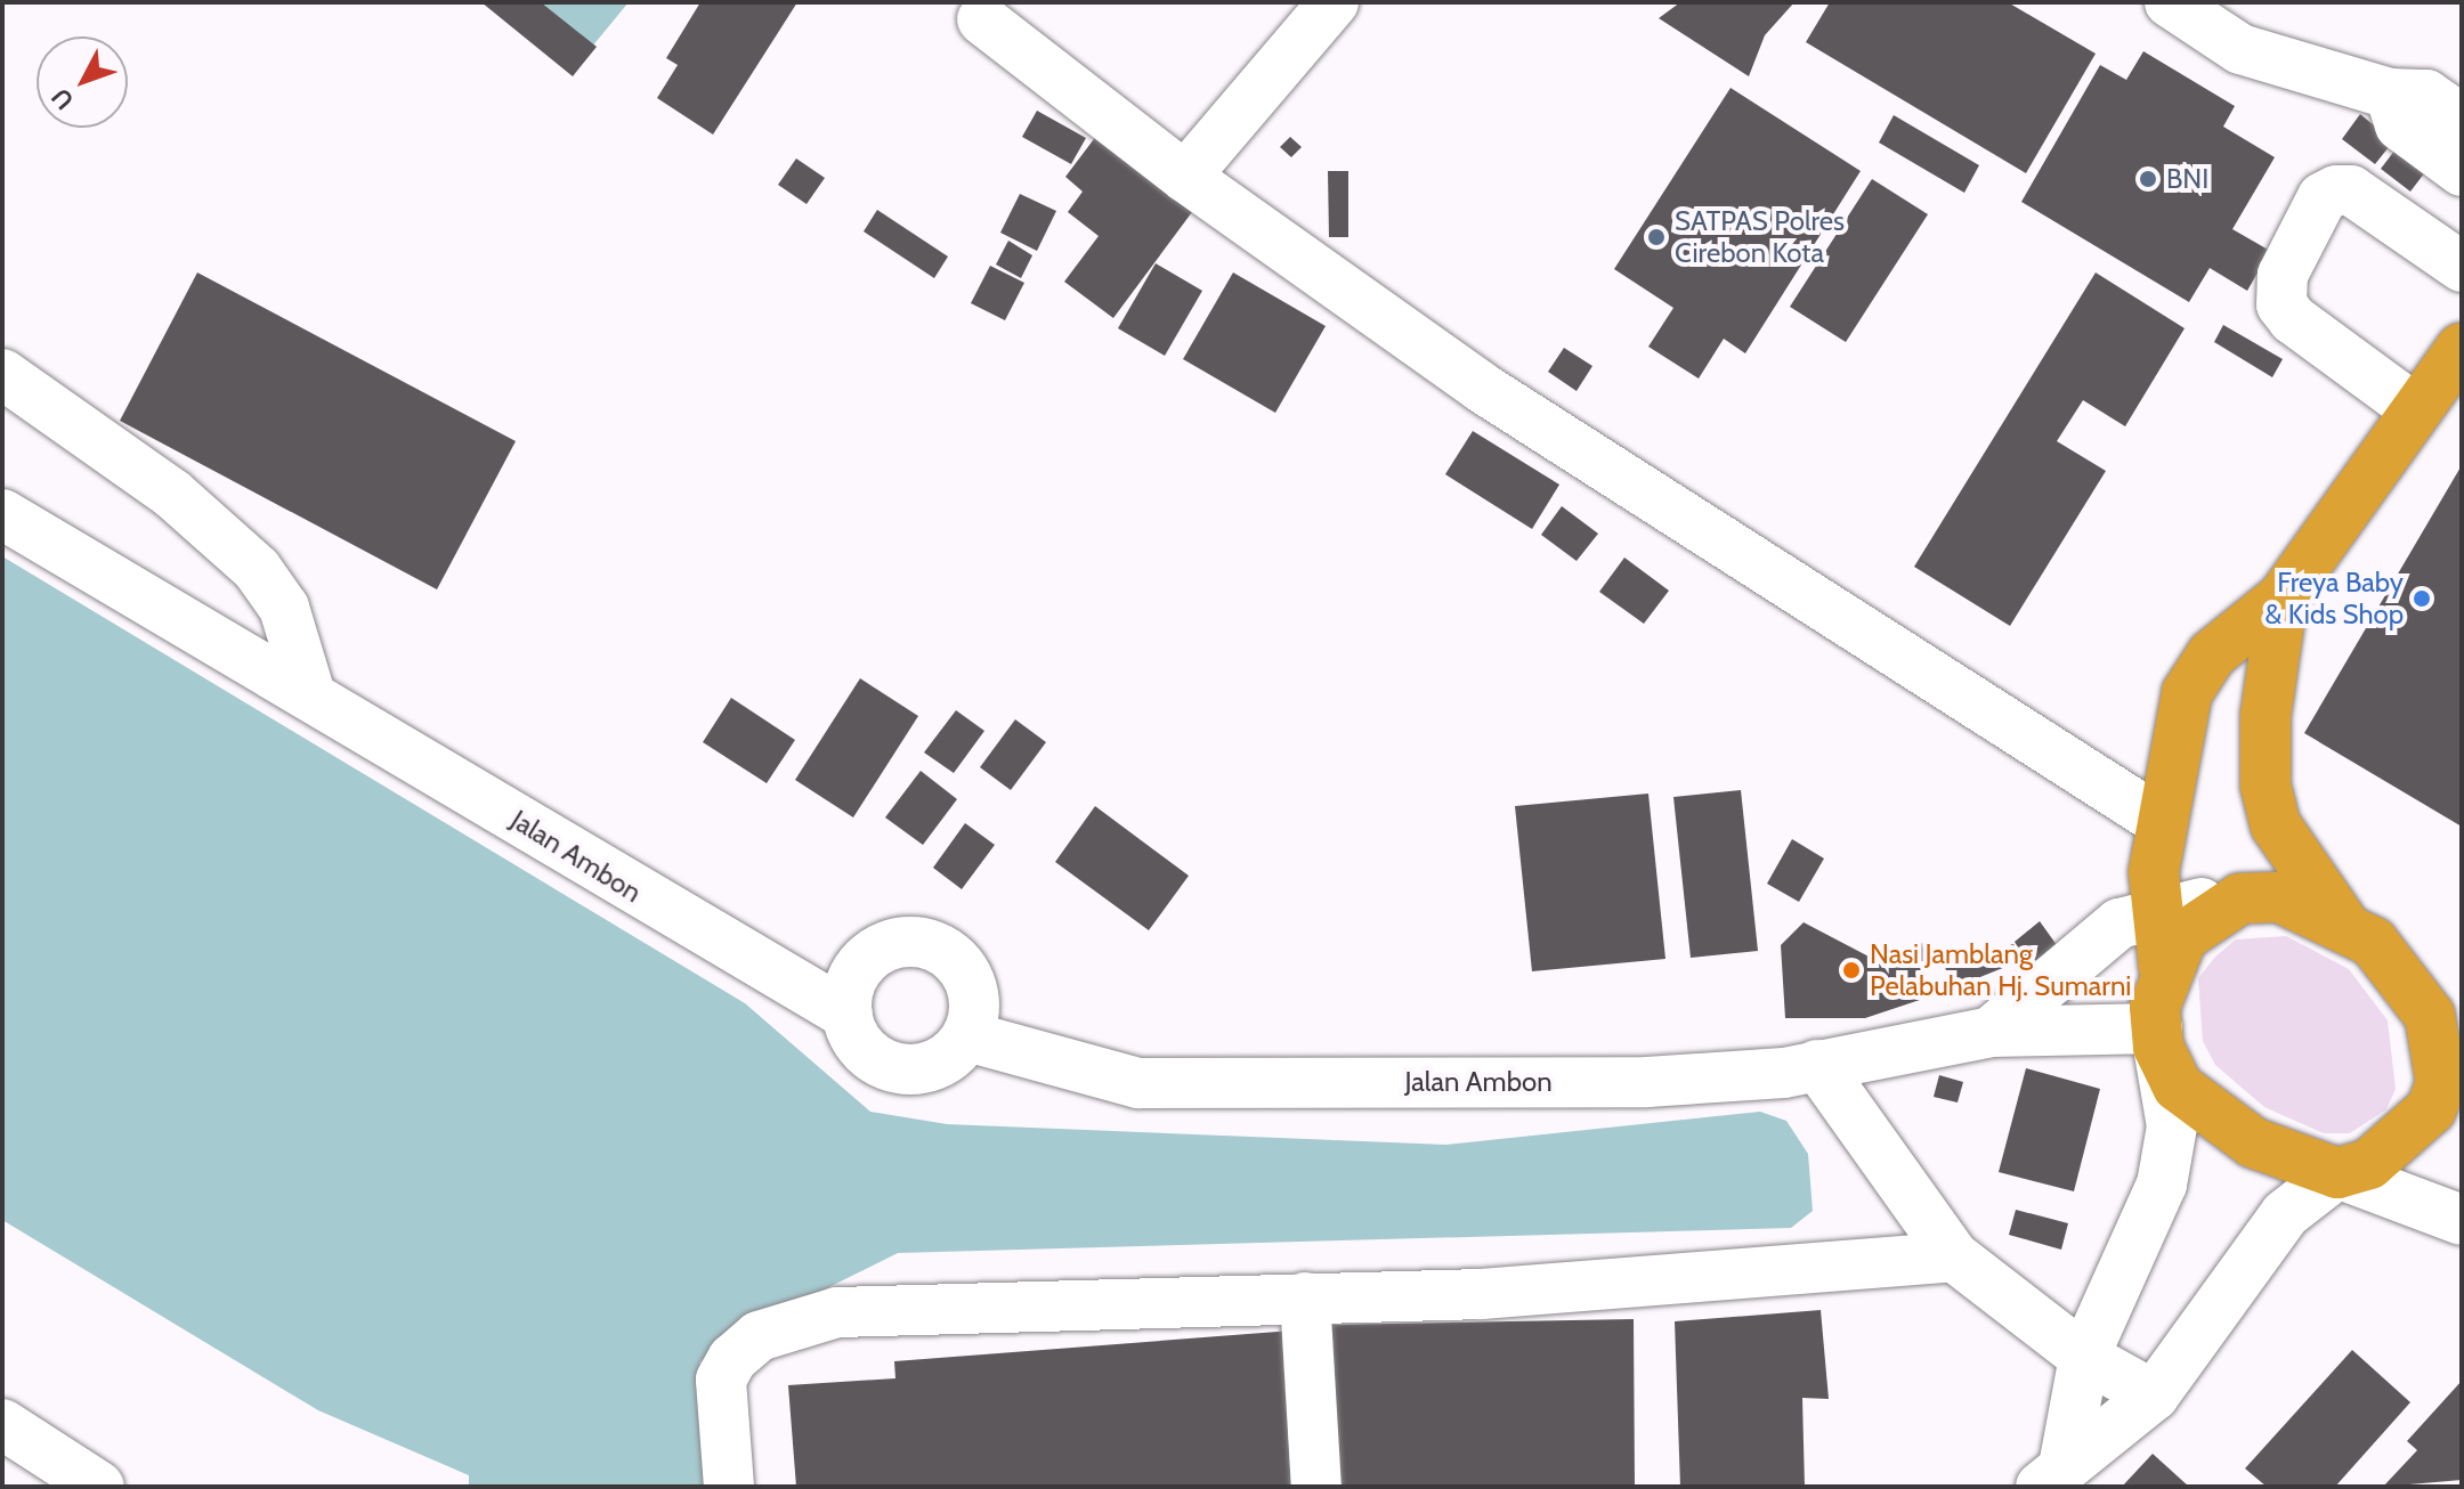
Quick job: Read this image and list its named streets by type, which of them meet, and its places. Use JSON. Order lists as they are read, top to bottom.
{
  "streets": {
    "street": ["Jalan Ambon"]
  },
  "places": [
    "BNI",
    "SATPAS Polres Cirebon Kota",
    "Freya Baby & Kids Shop",
    "Nasi Jamblang Pelabuhan Hj. Sumarni"
  ],
  "north": "bottom left"
}
